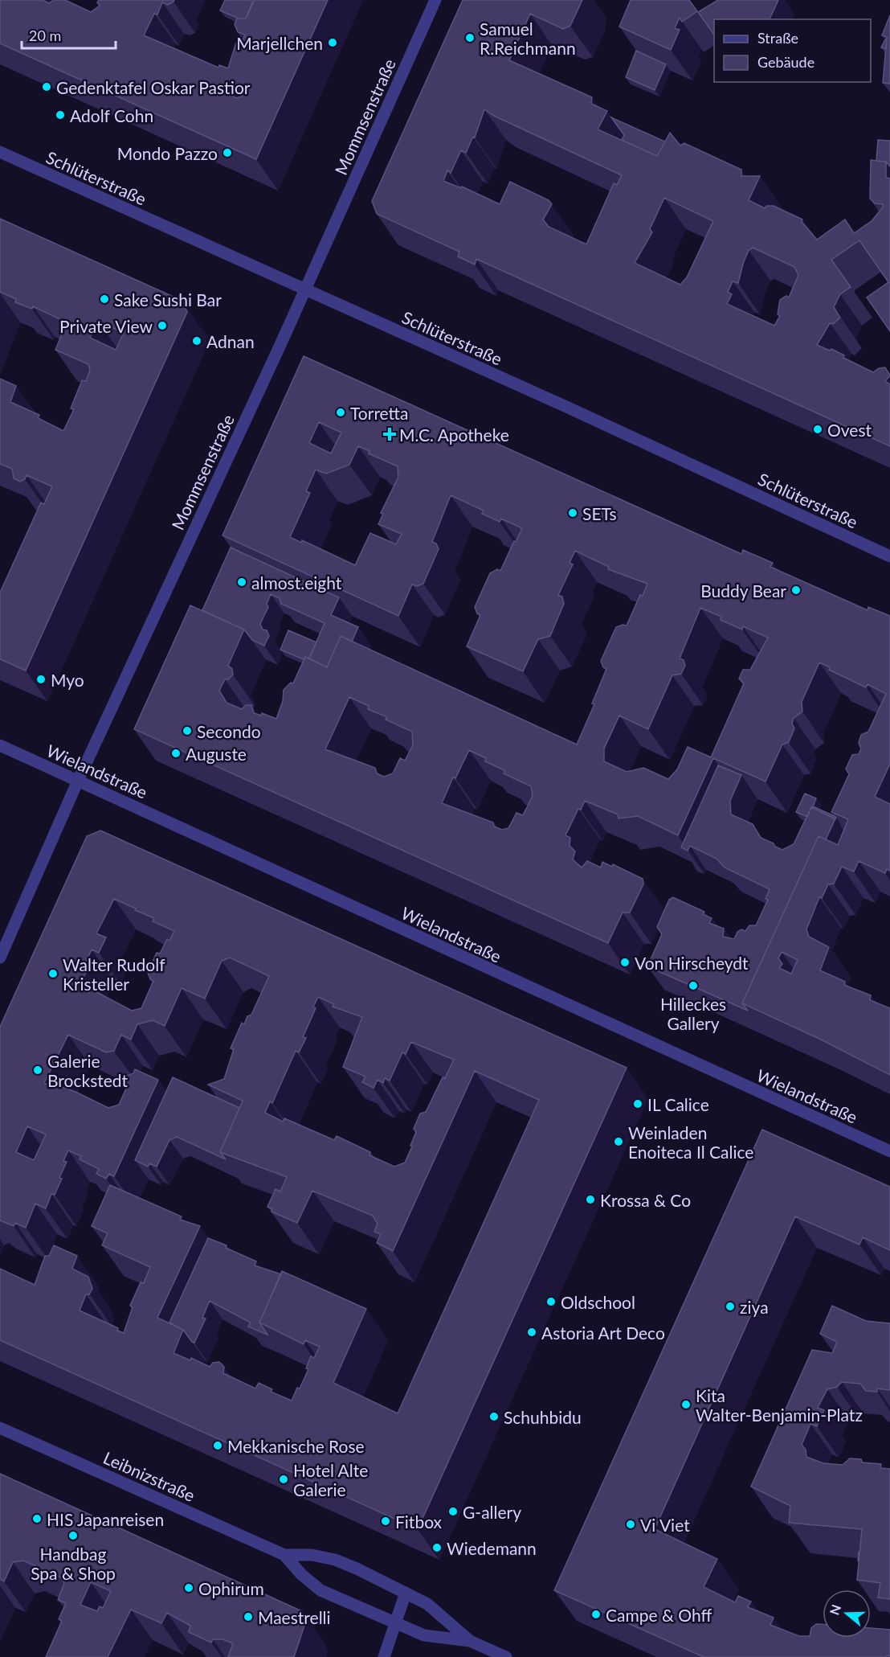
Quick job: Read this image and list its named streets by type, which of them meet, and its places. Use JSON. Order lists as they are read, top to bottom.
{
  "streets": {
    "street": [
      "Mommsenstraße",
      "Schlüterstraße",
      "Wielandstraße",
      "Leibnizstraße"
    ]
  },
  "crossings": [
    ["Mommsenstraße", "Schlüterstraße"],
    ["Mommsenstraße", "Wielandstraße"]
  ],
  "places": {
    "other": [
      "Samuel R.Reichmann",
      "Marjellchen",
      "Gedenktafel Oskar Pastior",
      "Adolf Cohn",
      "Mondo Pazzo",
      "Sake Sushi Bar",
      "Private View",
      "Adnan",
      "Torretta",
      "Ovest",
      "SETs",
      "almost.eight",
      "Buddy Bear",
      "Myo",
      "Secondo",
      "Auguste",
      "Von Hirscheydt",
      "Walter Rudolf Kristeller",
      "Hilleckes Gallery",
      "Galerie Brockstedt",
      "IL Calice",
      "Weinladen Enoiteca Il Calice",
      "Krossa & Co",
      "Oldschool",
      "ziya",
      "Astoria Art Deco",
      "Kita Walter-Benjamin-Platz",
      "Schuhbidu",
      "Mekkanische Rose",
      "Hotel Alte Galerie",
      "G-allery",
      "HIS Japanreisen",
      "Fitbox",
      "Vi Viet",
      "Handbag Spa & Shop",
      "Wiedemann",
      "Ophirum",
      "Campe & Ohff",
      "Maestrelli"
    ],
    "health": ["M.C. Apotheke"]
  },
  "legend": ["Straße", "Gebäude"],
  "scale_bar": "20 m",
  "north": "left"
}
